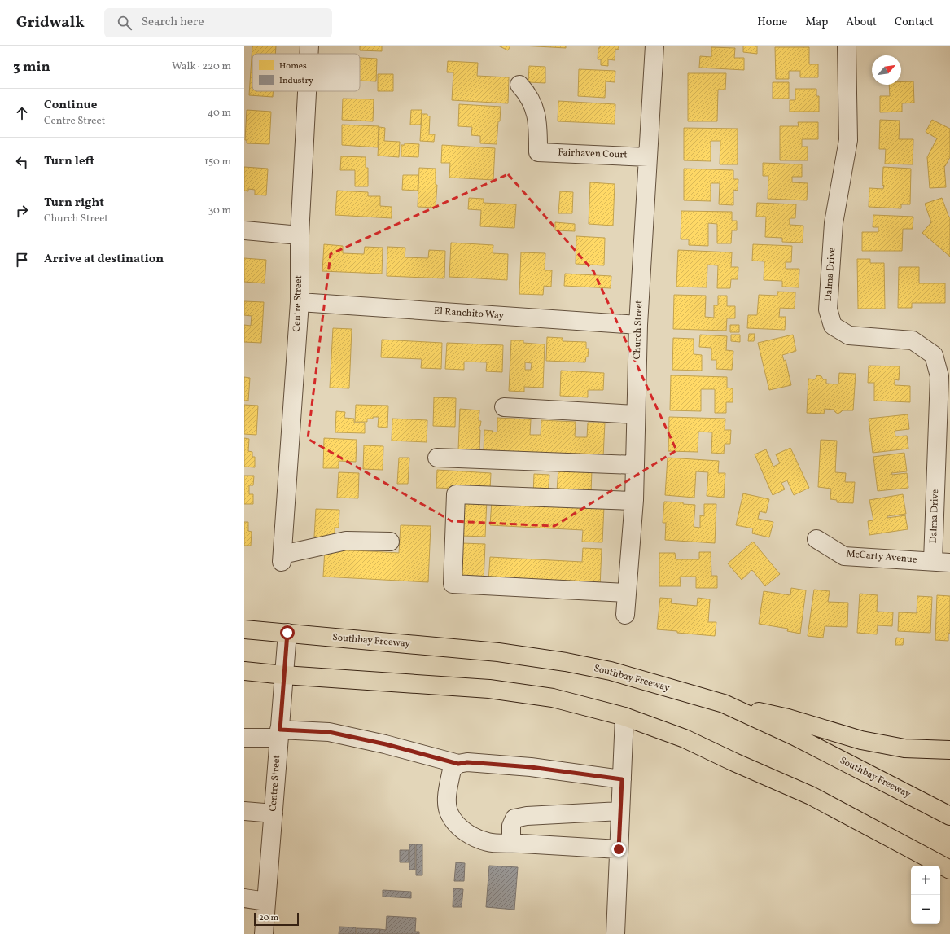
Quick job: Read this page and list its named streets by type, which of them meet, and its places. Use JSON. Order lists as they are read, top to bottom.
{
  "streets": {
    "highway": ["Southbay Freeway"],
    "street": [
      "Fairhaven Court",
      "Dalma Drive",
      "Centre Street",
      "El Ranchito Way",
      "Church Street",
      "McCarty Avenue"
    ]
  },
  "crossings": [
    ["Fairhaven Court", "Church Street"],
    ["Dalma Drive", "McCarty Avenue"],
    ["Centre Street", "El Ranchito Way"],
    ["Centre Street", "Southbay Freeway"],
    ["El Ranchito Way", "Church Street"]
  ],
  "legend": ["Homes", "Industry"],
  "scale_bar": "20 m",
  "north": "top right",
  "page": {
    "header": "Gridwalk",
    "search": "Search here",
    "nav": [
      "Home",
      "Map",
      "About",
      "Contact"
    ],
    "heading": ["3 min", "Walk · 220 m"],
    "list": [
      ["Continue", "Centre Street", "40 m"],
      ["Turn left", "150 m"],
      ["Turn right", "Church Street", "30 m"],
      "Arrive at destination"
    ],
    "map_buttons": ["+", "−"],
    "scale": "20 m"
  }
}
